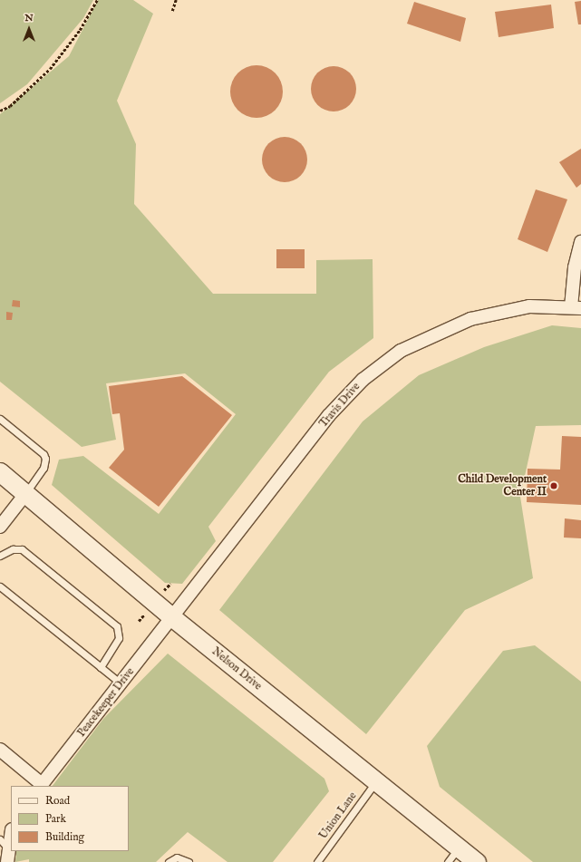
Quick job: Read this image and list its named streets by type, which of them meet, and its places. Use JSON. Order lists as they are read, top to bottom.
{
  "streets": {
    "street": ["Travis Drive", "Nelson Drive", "Peacekeeper Drive"],
    "lane": ["Union Lane"]
  },
  "crossings": [
    ["Travis Drive", "Nelson Drive"],
    ["Travis Drive", "Peacekeeper Drive"],
    ["Nelson Drive", "Peacekeeper Drive"],
    ["Nelson Drive", "Union Lane"]
  ],
  "places": ["Child Development Center II"],
  "legend": ["Road", "Park", "Building"],
  "north": "top"
}
